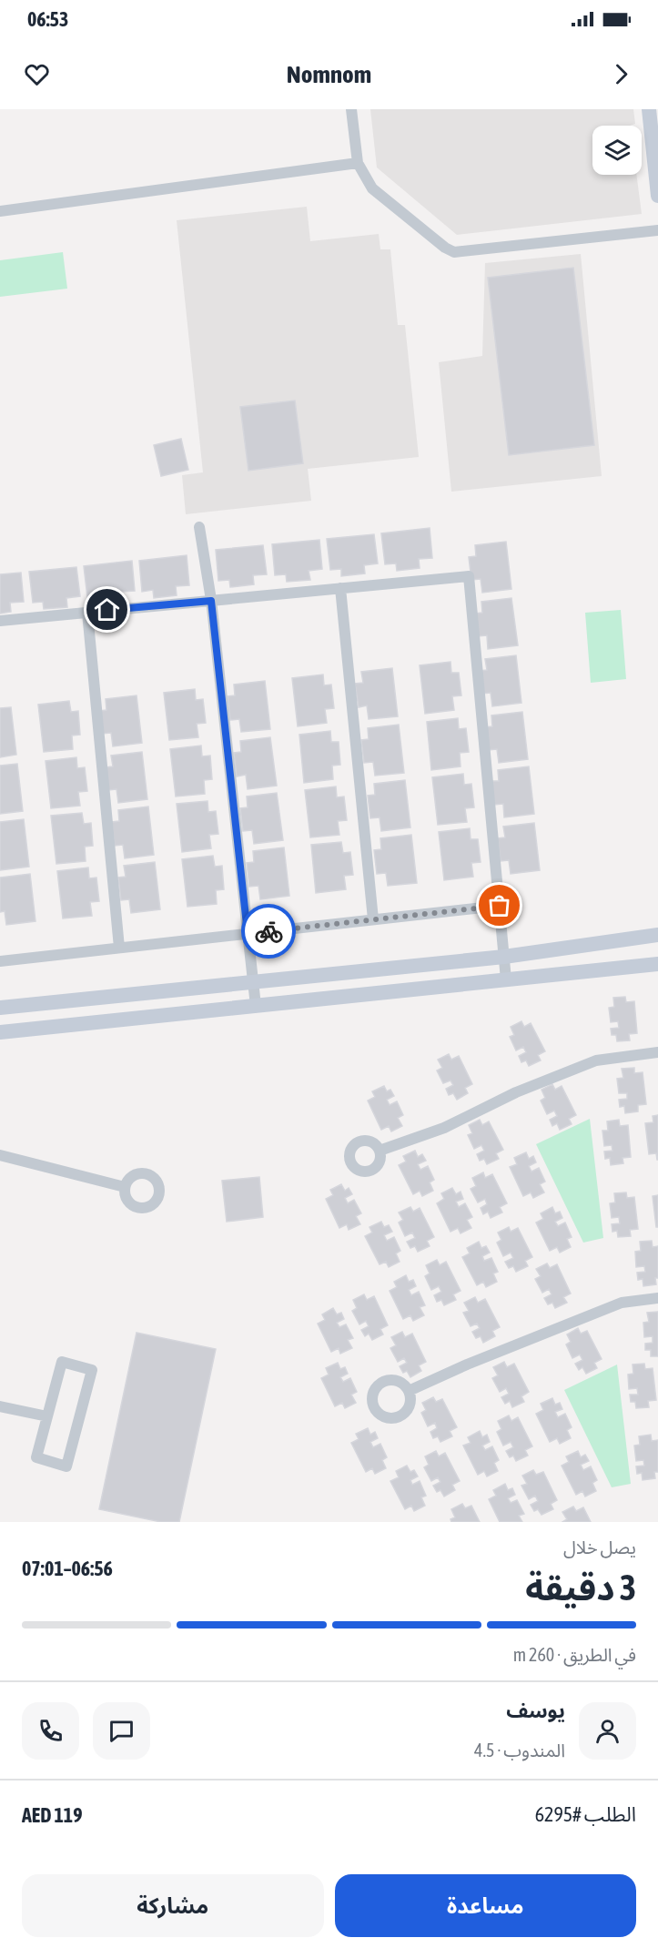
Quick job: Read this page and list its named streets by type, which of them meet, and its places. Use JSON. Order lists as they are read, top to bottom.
{
  "page": {
    "status": "06:53",
    "header": "Nomnom",
    "heading": ["3 دقيقة", "يصل خلال", "06:56–07:01"],
    "panel": [
      "يوسف",
      "المندوب · 4.5",
      "الطلب #6295",
      "AED 119"
    ],
    "bar": "في الطريق · 260 m",
    "buttons": ["مساعدة", "مشاركة"]
  }
}
